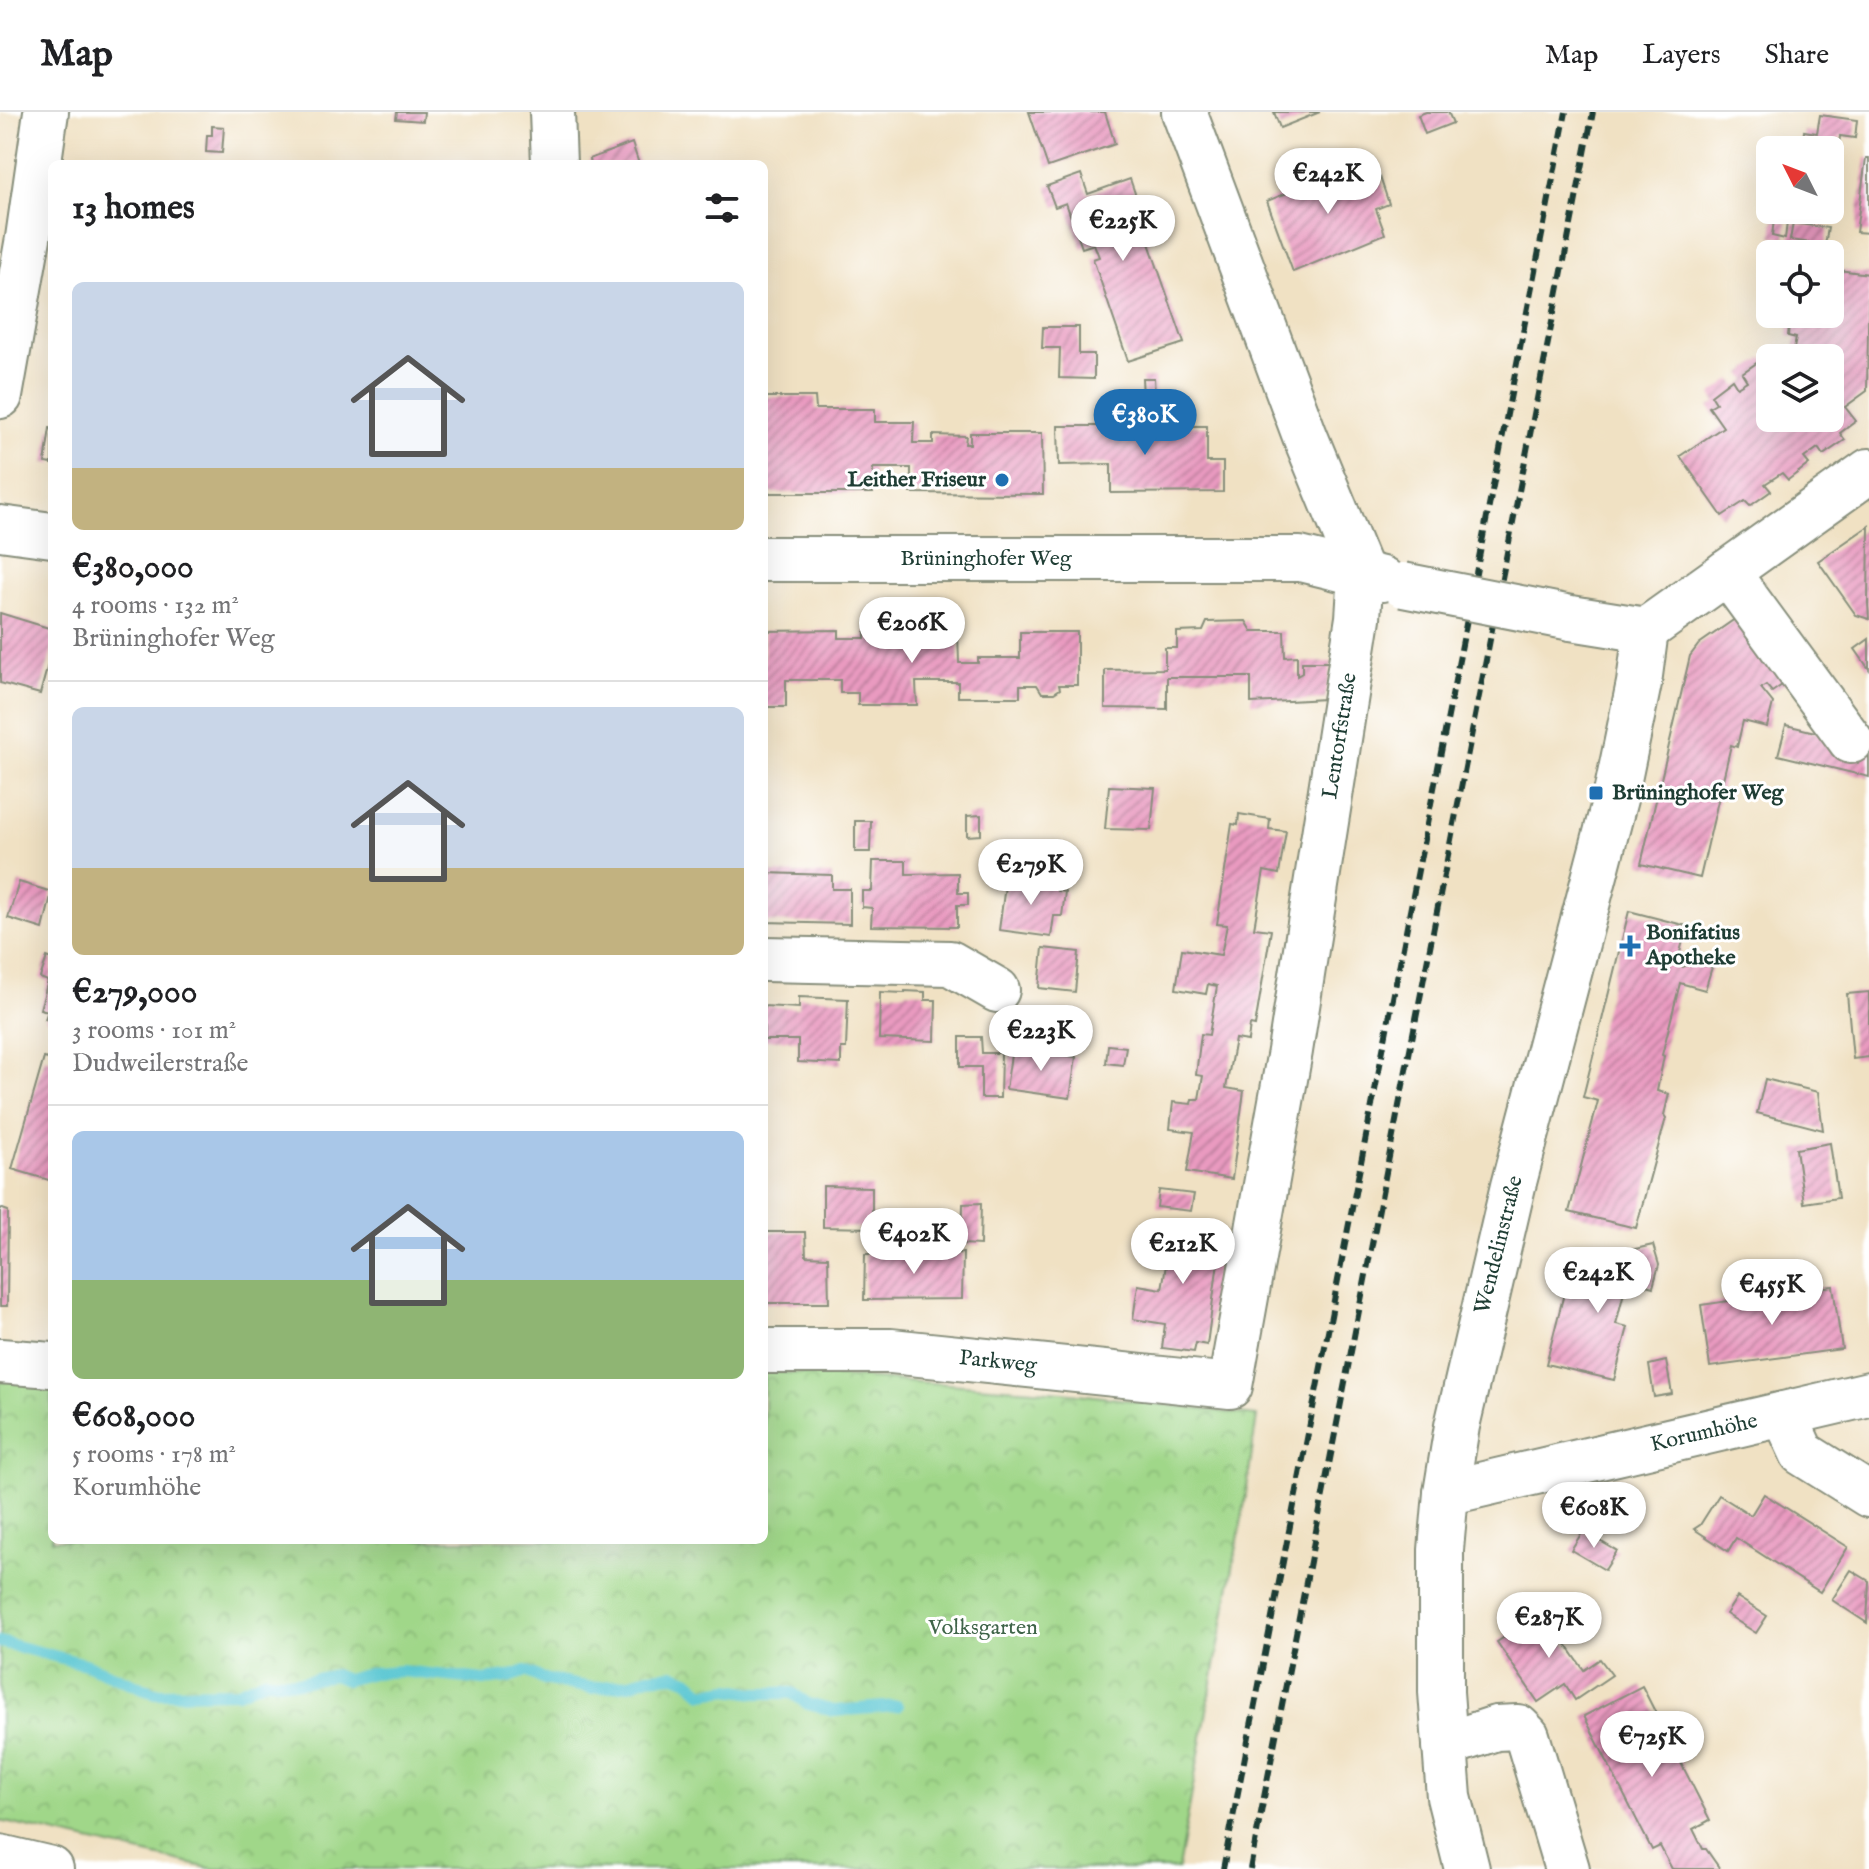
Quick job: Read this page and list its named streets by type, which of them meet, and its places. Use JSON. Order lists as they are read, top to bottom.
{
  "streets": {
    "street": [
      "Brüninghofer Weg",
      "Lentorfstraße",
      "Wendelinstraße",
      "Parkweg",
      "Korumhöhe"
    ]
  },
  "crossings": [
    ["Brüninghofer Weg", "Lentorfstraße"],
    ["Brüninghofer Weg", "Wendelinstraße"],
    ["Lentorfstraße", "Parkweg"],
    ["Wendelinstraße", "Korumhöhe"]
  ],
  "parks": ["Volksgarten"],
  "places": {
    "other": ["Leither Friseur"],
    "transit": ["Brüninghofer Weg"],
    "health": ["Bonifatius Apotheke"]
  },
  "north": "top left",
  "page": {
    "header": "Map",
    "nav": ["Map", "Layers", "Share"],
    "price": [
      "€242K",
      "€225K",
      "€380K",
      "€206K",
      "€279K",
      "€223K",
      "€402K",
      "€212K",
      "€242K",
      "€455K",
      "€608K",
      "€287K",
      "€725K"
    ],
    "heading": "13 homes",
    "list": [
      {
        "name": "€380,000",
        "note": "4 rooms · 132 m² · Brüninghofer Weg"
      },
      {
        "name": "€279,000",
        "note": "3 rooms · 101 m² · Dudweilerstraße"
      },
      {
        "name": "€608,000",
        "note": "5 rooms · 178 m² · Korumhöhe"
      }
    ]
  }
}
